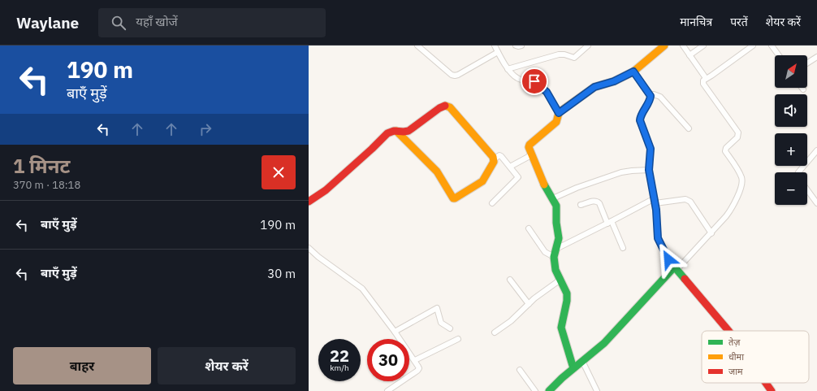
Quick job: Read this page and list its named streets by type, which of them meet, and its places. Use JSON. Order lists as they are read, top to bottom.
{
  "legend": ["तेज़", "धीमा", "जाम"],
  "north": "top right",
  "page": {
    "header": "Waylane",
    "search": "यहाँ खोजें",
    "nav": ["मानचित्र", "परतें", "शेयर करें"],
    "turn": ["190 m", "बाएँ मुड़ें"],
    "map_buttons": ["+", "−"],
    "heading": ["1 मिनट", "370 m · 18:18"],
    "list": [
      {
        "name": "बाएँ मुड़ें",
        "value": "190 m"
      },
      {
        "name": "बाएँ मुड़ें",
        "value": "30 m"
      }
    ],
    "speed": "22 km/h",
    "limit": "30",
    "buttons": ["बाहर", "शेयर करें"]
  }
}
